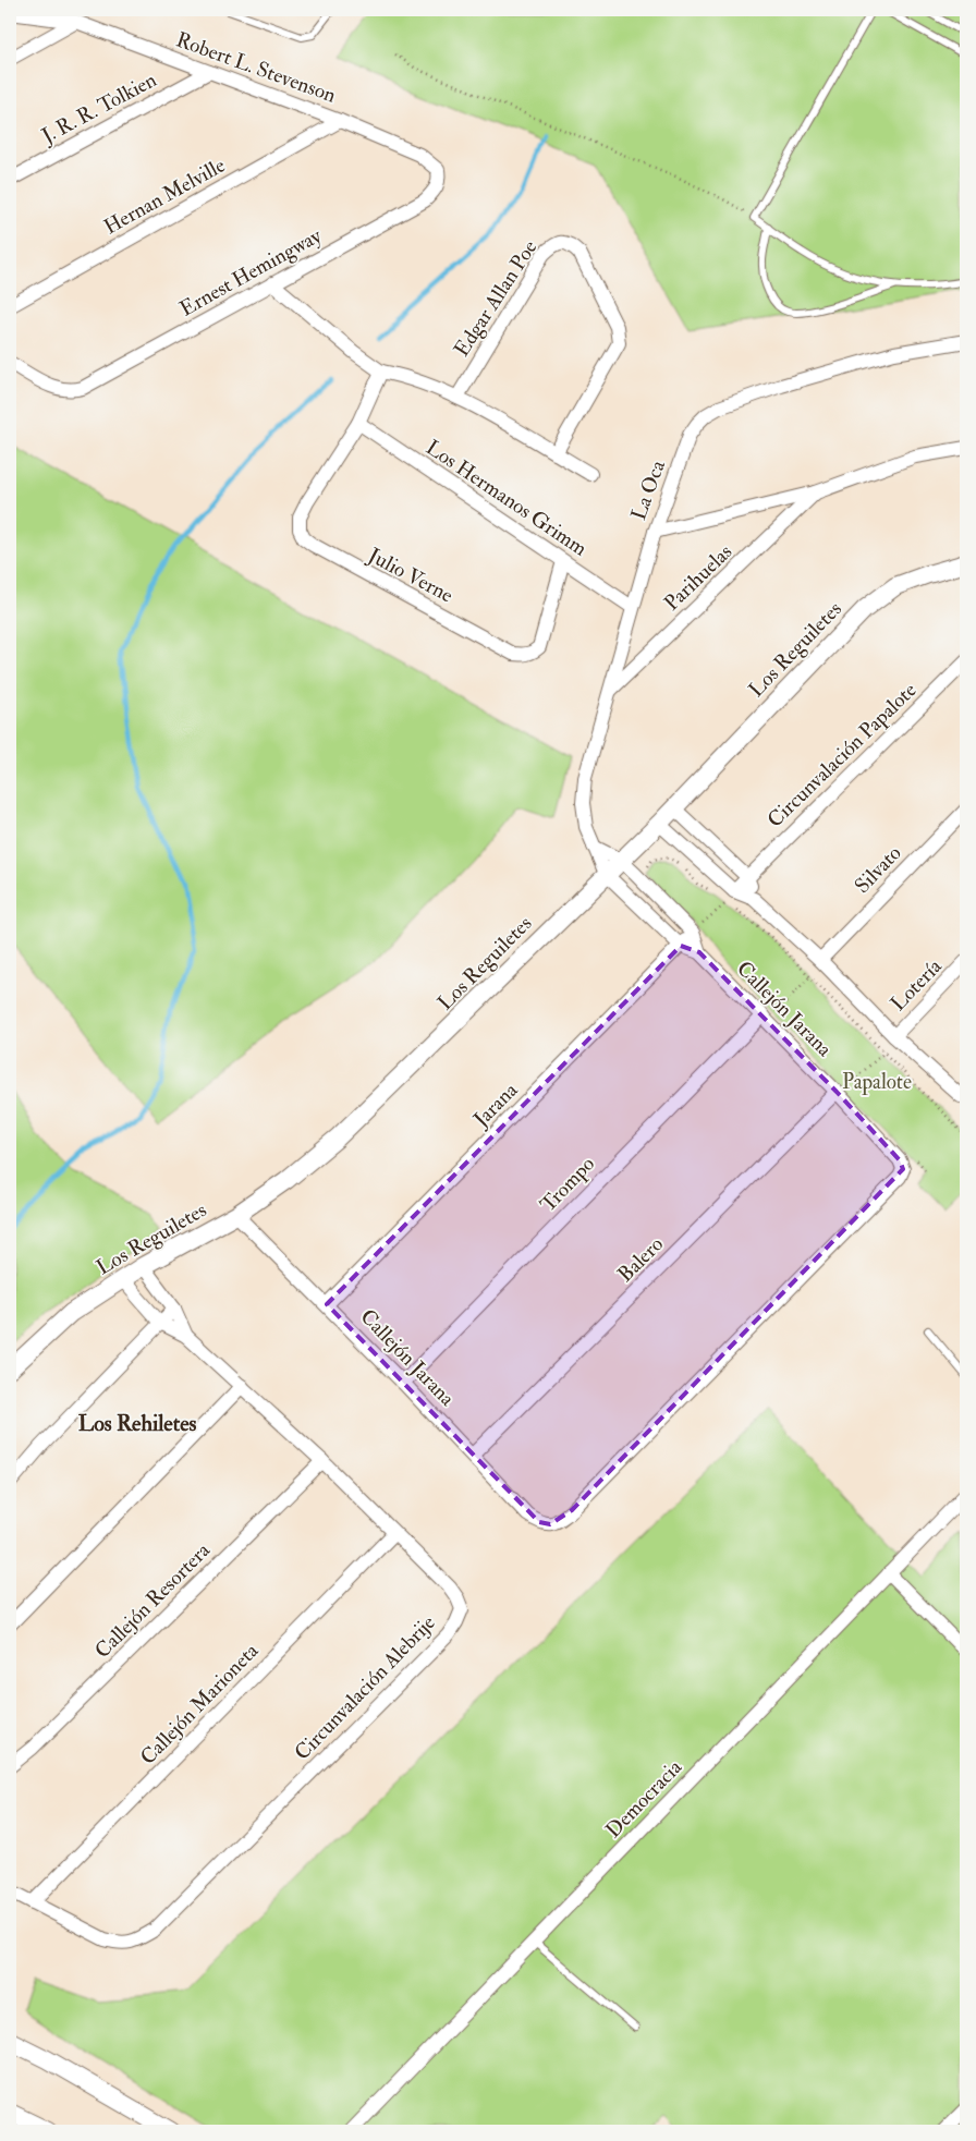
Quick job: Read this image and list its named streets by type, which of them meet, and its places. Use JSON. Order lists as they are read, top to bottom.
{
  "streets": {
    "street": [
      "Robert L. Stevenson",
      "J. R. R. Tolkien",
      "Hernan Melville",
      "Ernest Hemingway",
      "Edgar Allan Poe",
      "La Oca",
      "Los Hermanos Grimm",
      "Julio Verne",
      "Parihuelas",
      "Los Reguiletes",
      "Circunvalación Papalote",
      "Silvato",
      "Lotería",
      "Callejón Jarana",
      "Jarana",
      "Trompo",
      "Balero",
      "Callejón Resortera",
      "Circunvalación Alebrije",
      "Callejón Marioneta",
      "Democracia"
    ]
  },
  "crossings": [
    ["Robert L. Stevenson", "J. R. R. Tolkien"],
    ["Robert L. Stevenson", "Hernan Melville"],
    ["Robert L. Stevenson", "Ernest Hemingway"],
    ["La Oca", "Los Hermanos Grimm"],
    ["La Oca", "Parihuelas"],
    ["La Oca", "Los Reguiletes"],
    ["La Oca", "Callejón Jarana"],
    ["Los Hermanos Grimm", "Julio Verne"],
    ["Los Reguiletes", "Callejón Jarana"],
    ["Los Reguiletes", "Circunvalación Alebrije"],
    ["Callejón Jarana", "Jarana"],
    ["Callejón Jarana", "Trompo"],
    ["Callejón Jarana", "Balero"],
    ["Callejón Resortera", "Circunvalación Alebrije"],
    ["Circunvalación Alebrije", "Callejón Marioneta"]
  ],
  "districts": ["Los Rehiletes"],
  "parks": ["Papalote"]
}
